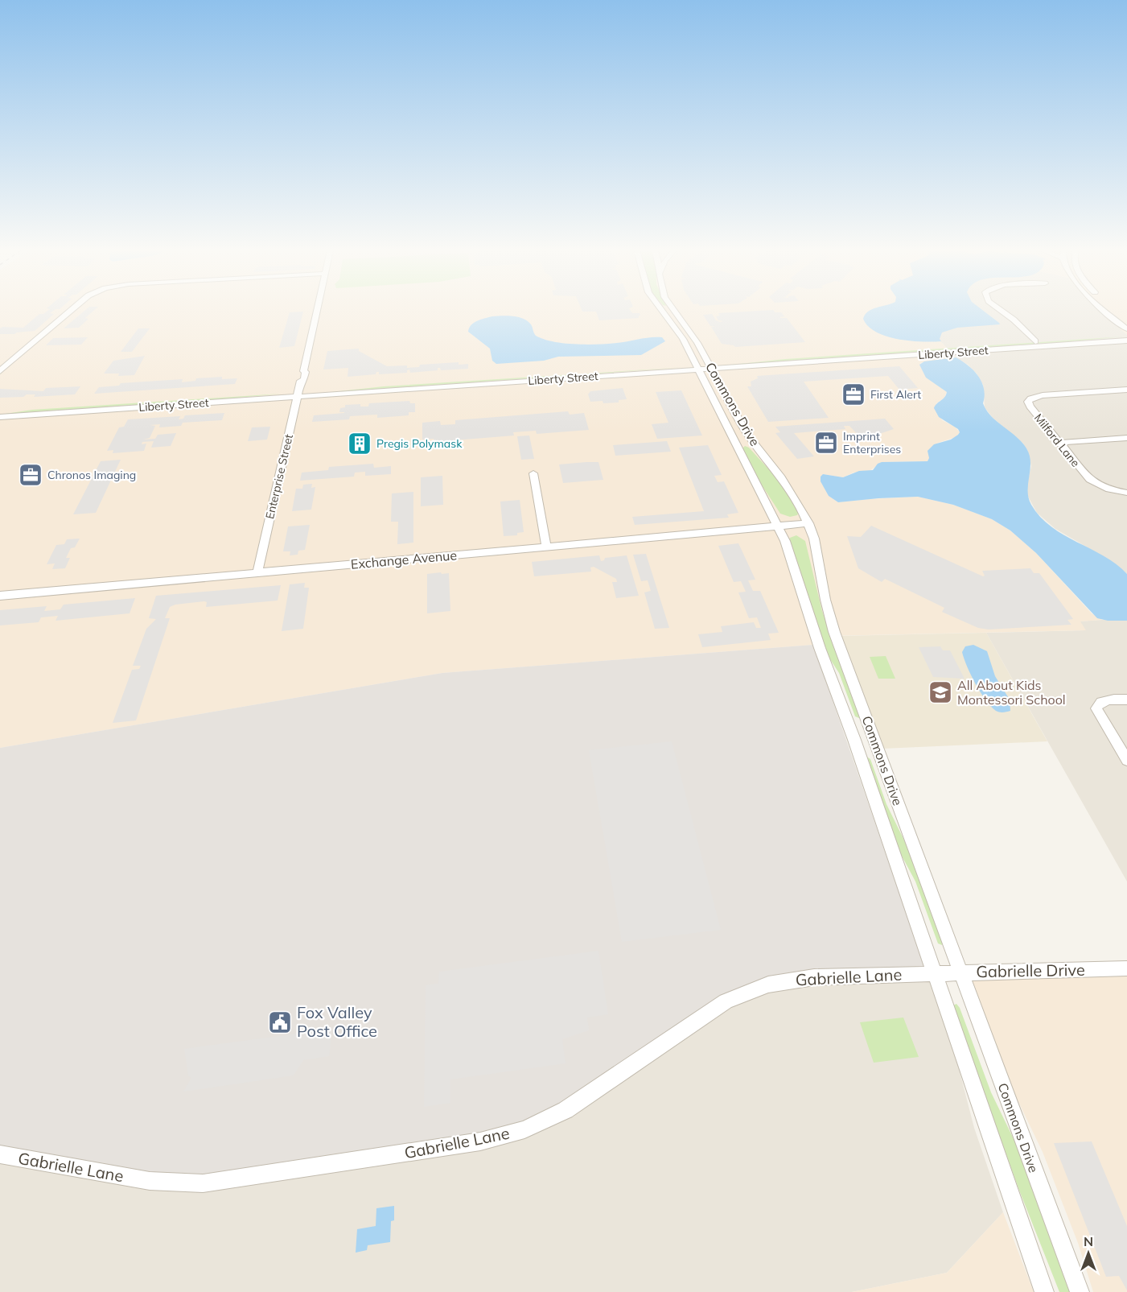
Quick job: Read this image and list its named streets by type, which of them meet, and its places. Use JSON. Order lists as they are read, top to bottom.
{
  "streets": {
    "street": [
      "Liberty Street",
      "Commons Drive",
      "Milford Lane",
      "Enterprise Street",
      "Exchange Avenue",
      "Gabrielle Drive",
      "Gabrielle Lane"
    ]
  },
  "crossings": [
    ["Liberty Street", "Commons Drive"],
    ["Liberty Street", "Enterprise Street"],
    ["Commons Drive", "Exchange Avenue"],
    ["Commons Drive", "Gabrielle Drive"],
    ["Commons Drive", "Gabrielle Lane"],
    ["Enterprise Street", "Exchange Avenue"],
    ["Gabrielle Drive", "Gabrielle Lane"]
  ],
  "places": {
    "office": ["First Alert", "Imprint Enterprises", "Chronos Imaging"],
    "building": ["Pregis Polymask"],
    "school or university": ["All About Kids Montessori School"],
    "public building": ["Fox Valley Post Office"]
  },
  "north": "top"
}
